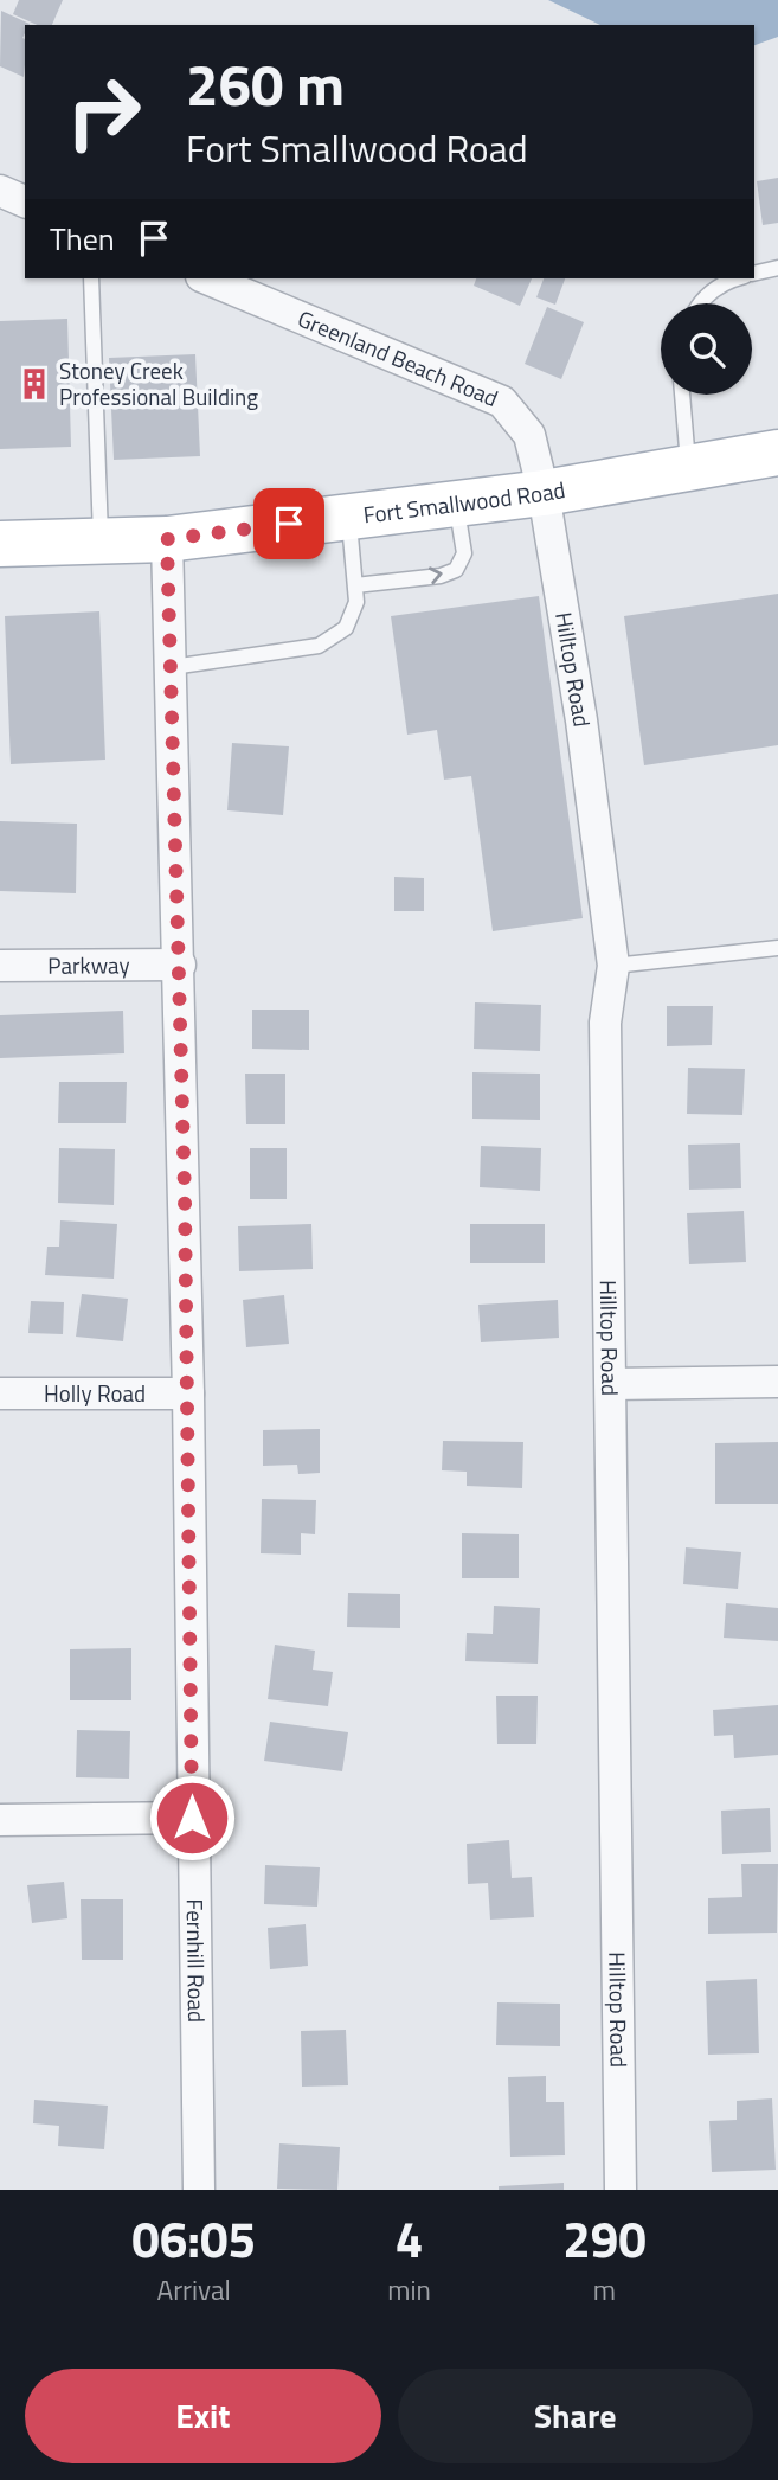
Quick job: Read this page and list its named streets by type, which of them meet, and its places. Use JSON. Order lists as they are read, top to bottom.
{
  "streets": {
    "main road": ["Fort Smallwood Road"],
    "street": [
      "Greenland Beach Road",
      "Hilltop Road",
      "Parkway",
      "Holly Road",
      "Fernhill Road"
    ]
  },
  "crossings": [
    ["Greenland Beach Road", "Fort Smallwood Road"],
    ["Greenland Beach Road", "Hilltop Road"],
    ["Fort Smallwood Road", "Hilltop Road"],
    ["Fort Smallwood Road", "Fernhill Road"],
    ["Parkway", "Fernhill Road"],
    ["Holly Road", "Fernhill Road"]
  ],
  "places": {
    "building": ["Stoney Creek Professional Building"]
  },
  "page": {
    "turn": ["260 m", "Fort Smallwood Road"],
    "then": "Then",
    "eta": [
      "06:05",
      "Arrival",
      "4",
      "min",
      "290",
      "m"
    ],
    "buttons": ["Exit", "Share"]
  }
}
